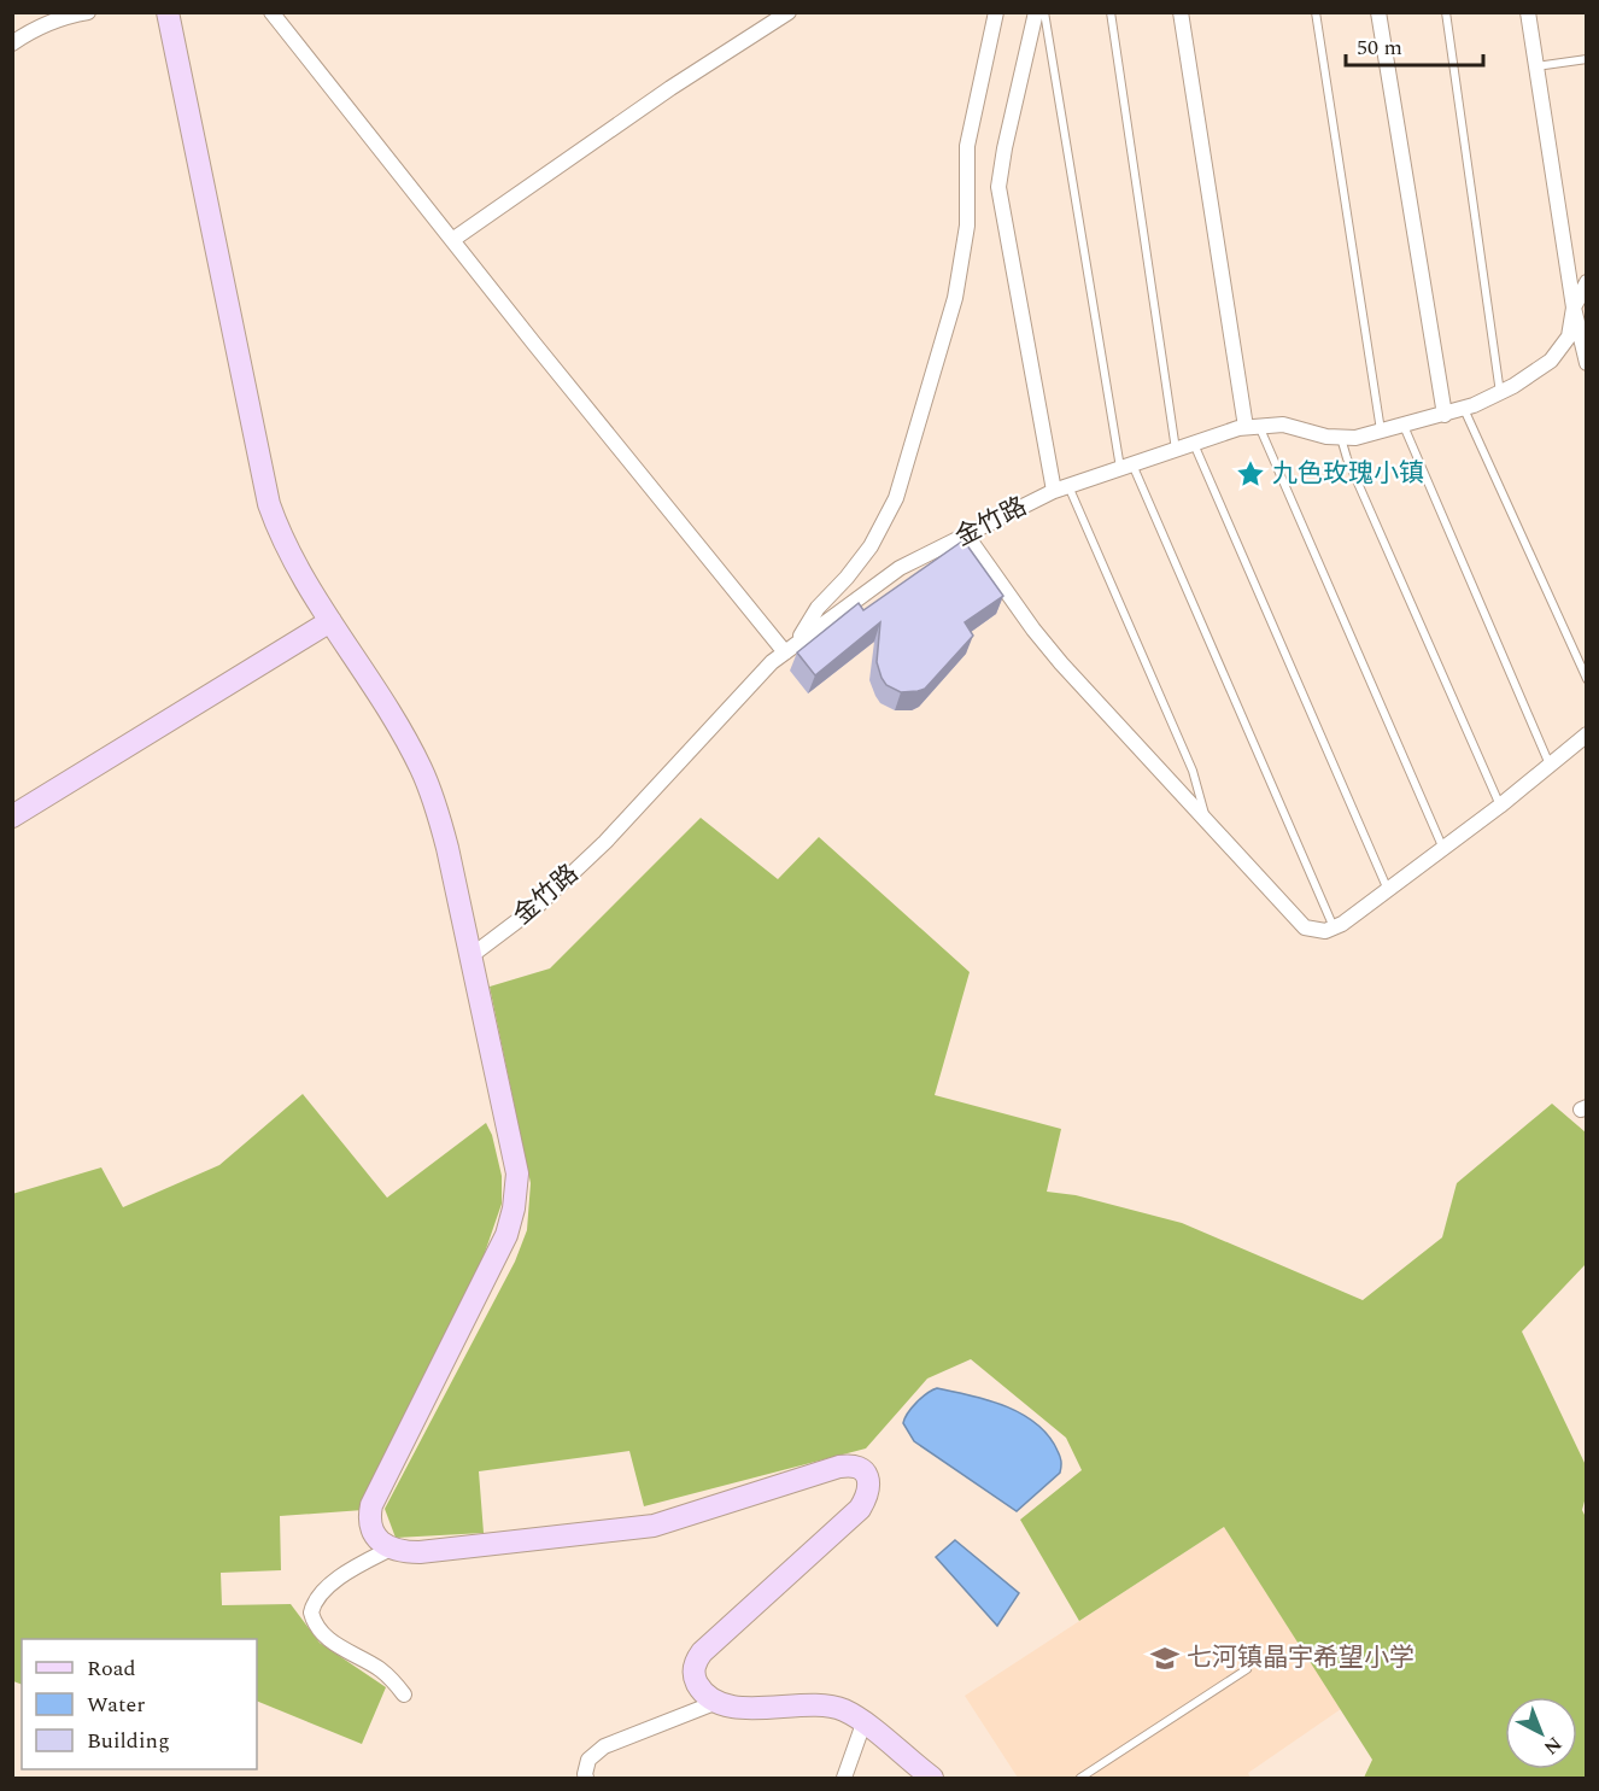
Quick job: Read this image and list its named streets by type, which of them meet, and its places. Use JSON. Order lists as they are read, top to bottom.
{
  "streets": {
    "street": ["金竹路"]
  },
  "places": {
    "place": ["九色玫瑰小镇"],
    "school or university": ["七河镇晶宇希望小学"]
  },
  "legend": ["Road", "Water", "Building"],
  "scale_bar": "50 m",
  "north": "bottom right"
}
